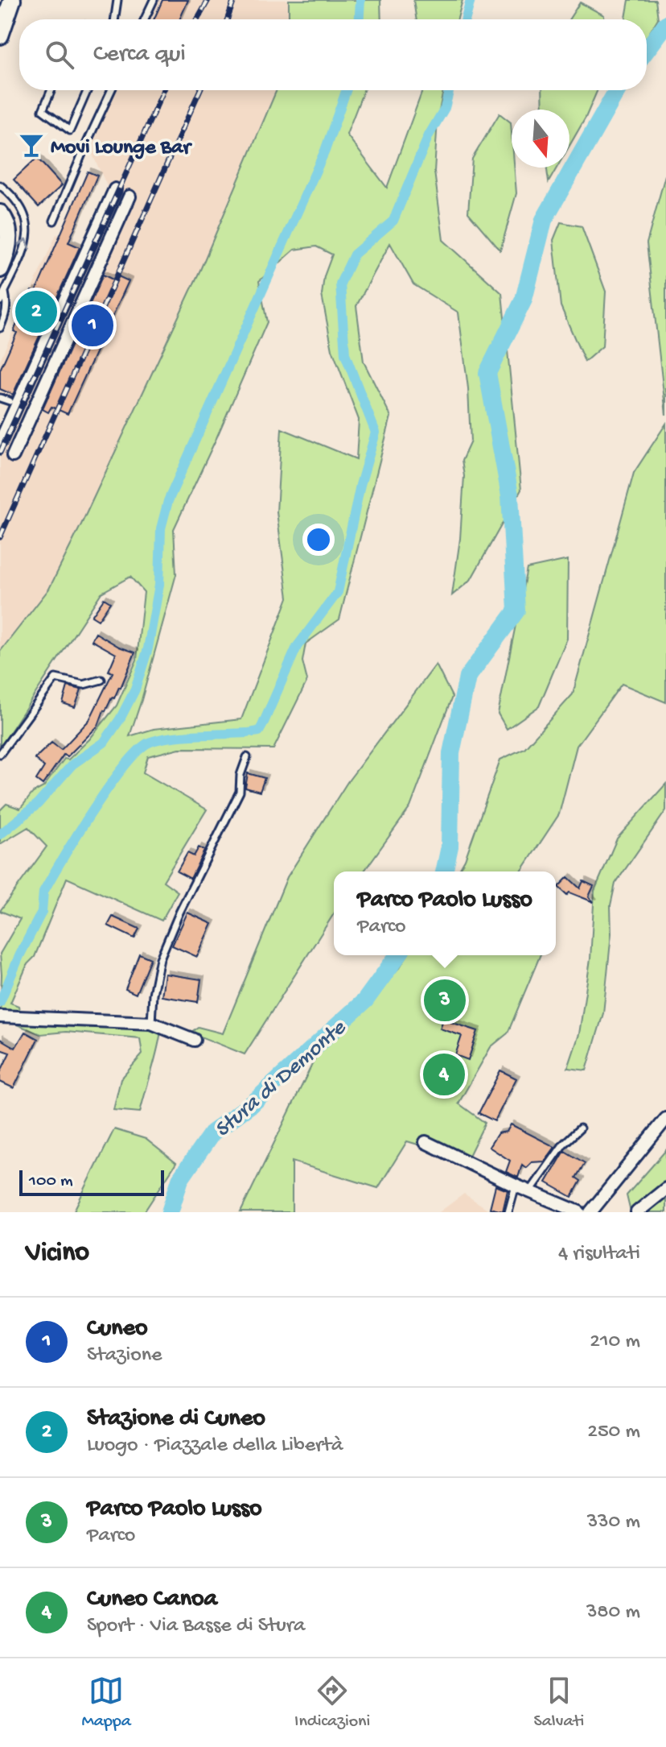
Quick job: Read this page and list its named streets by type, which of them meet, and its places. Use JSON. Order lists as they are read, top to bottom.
{
  "water": ["Stura di Demonte"],
  "places": {
    "bar": ["Movi Lounge Bar"]
  },
  "scale_bar": "100 m",
  "north": "bottom",
  "page": {
    "search": "Cerca qui",
    "pins": [
      "2",
      "1",
      "3",
      "4"
    ],
    "popup": ["Parco Paolo Lusso", "Parco"],
    "scale": "100 m",
    "heading": ["Vicino", "4 risultati"],
    "list": [
      {
        "mark": "1",
        "name": "Cuneo",
        "note": "Stazione",
        "value": "210 m"
      },
      {
        "mark": "2",
        "name": "Stazione di Cuneo",
        "note": "Luogo · Piazzale della Libertà",
        "value": "250 m"
      },
      {
        "mark": "3",
        "name": "Parco Paolo Lusso",
        "note": "Parco",
        "value": "330 m"
      },
      {
        "mark": "4",
        "name": "Cuneo Canoa",
        "note": "Sport · Via Basse di Stura",
        "value": "380 m"
      }
    ],
    "nav": ["Mappa", "Indicazioni", "Salvati"]
  }
}
